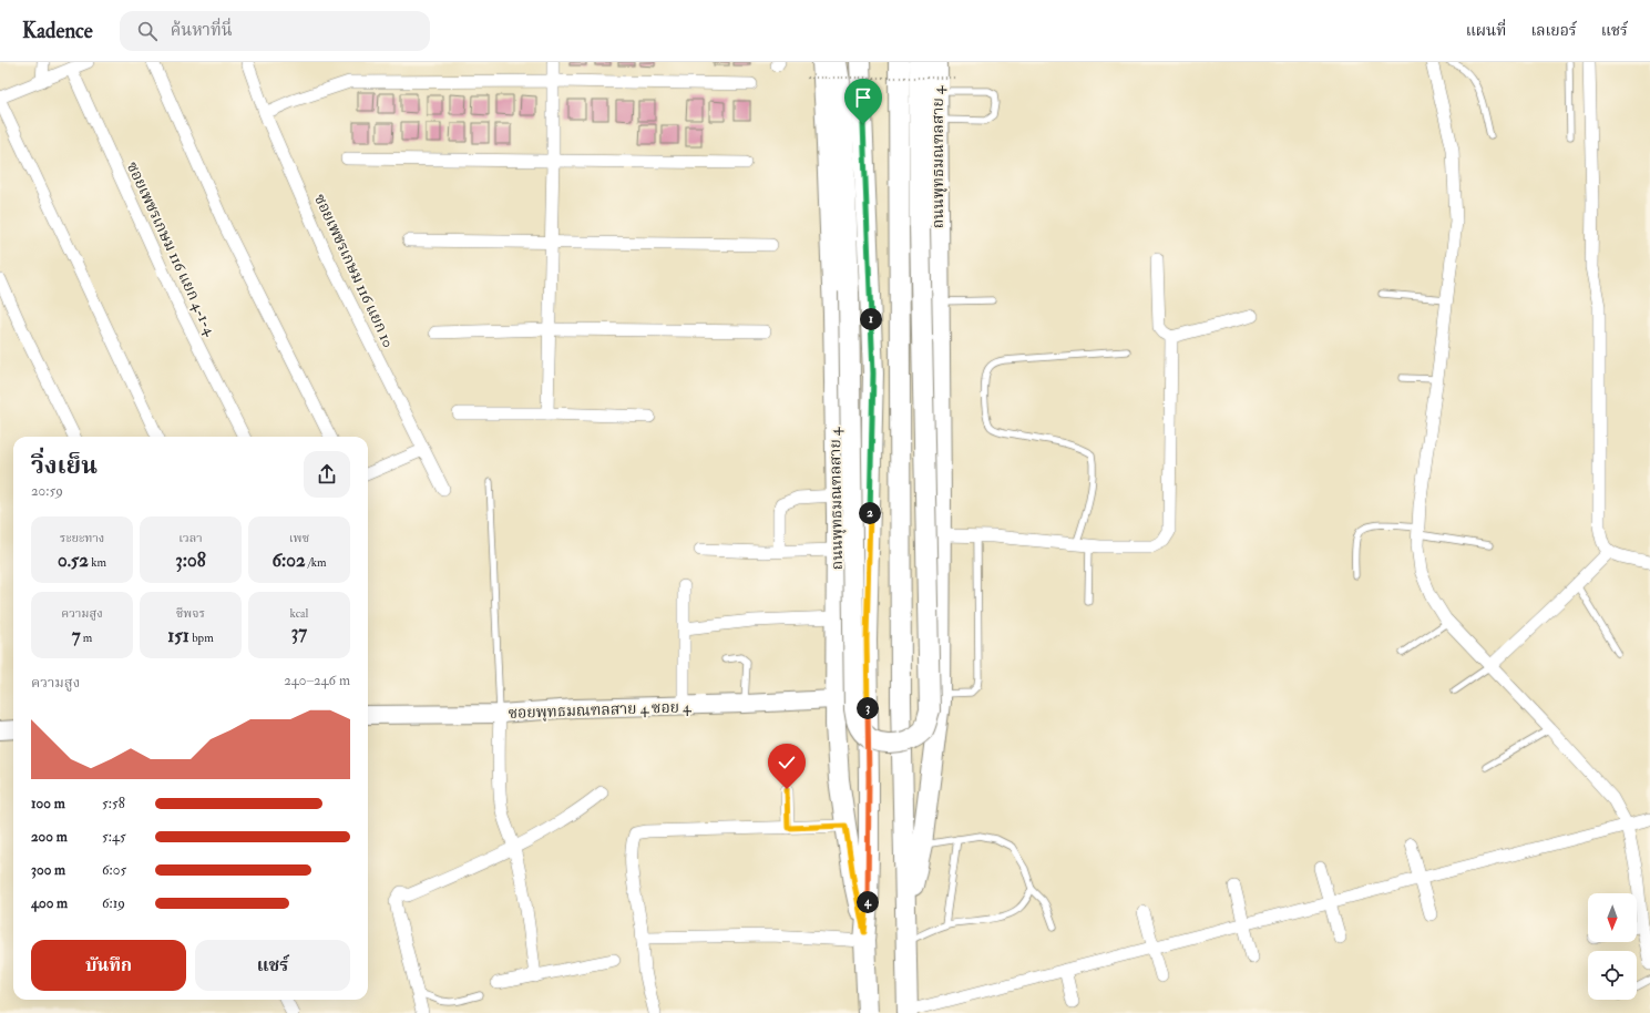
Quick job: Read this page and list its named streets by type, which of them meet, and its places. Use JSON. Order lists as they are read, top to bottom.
{
  "streets": {
    "main road": ["ถนนพุทธมณฑลสาย 4"],
    "street": ["ซอยเพชรเกษม 116 แยก 4-1-4", "ซอยเพชรเกษม 116 แยก 10", "ซอยพุทธมณฑลสาย 4 ซอย 4"]
  },
  "crossings": [
    ["ถนนพุทธมณฑลสาย 4", "ซอยพุทธมณฑลสาย 4 ซอย 4"]
  ],
  "north": "bottom",
  "page": {
    "header": "Kadence",
    "search": "ค้นหาที่นี่",
    "nav": ["แผนที่", "เลเยอร์", "แชร์"],
    "pins": [
      "1",
      "2",
      "3",
      "4"
    ],
    "heading": ["วิ่งเย็น", "20:59"],
    "stats": [
      ["ระยะทาง", "0.52 km"],
      ["เวลา", "3:08"],
      ["เพซ", "6:02 /km"],
      ["ความสูง", "7 m"],
      ["ชีพจร", "151 bpm"],
      ["kcal", "37"]
    ],
    "chart": ["ความสูง", "240–246 m"],
    "list": [
      {
        "name": "100 m",
        "note": "5:58"
      },
      {
        "name": "200 m",
        "note": "5:45"
      },
      {
        "name": "300 m",
        "note": "6:05"
      },
      {
        "name": "400 m",
        "note": "6:19"
      }
    ],
    "buttons": ["บันทึก", "แชร์"]
  }
}
